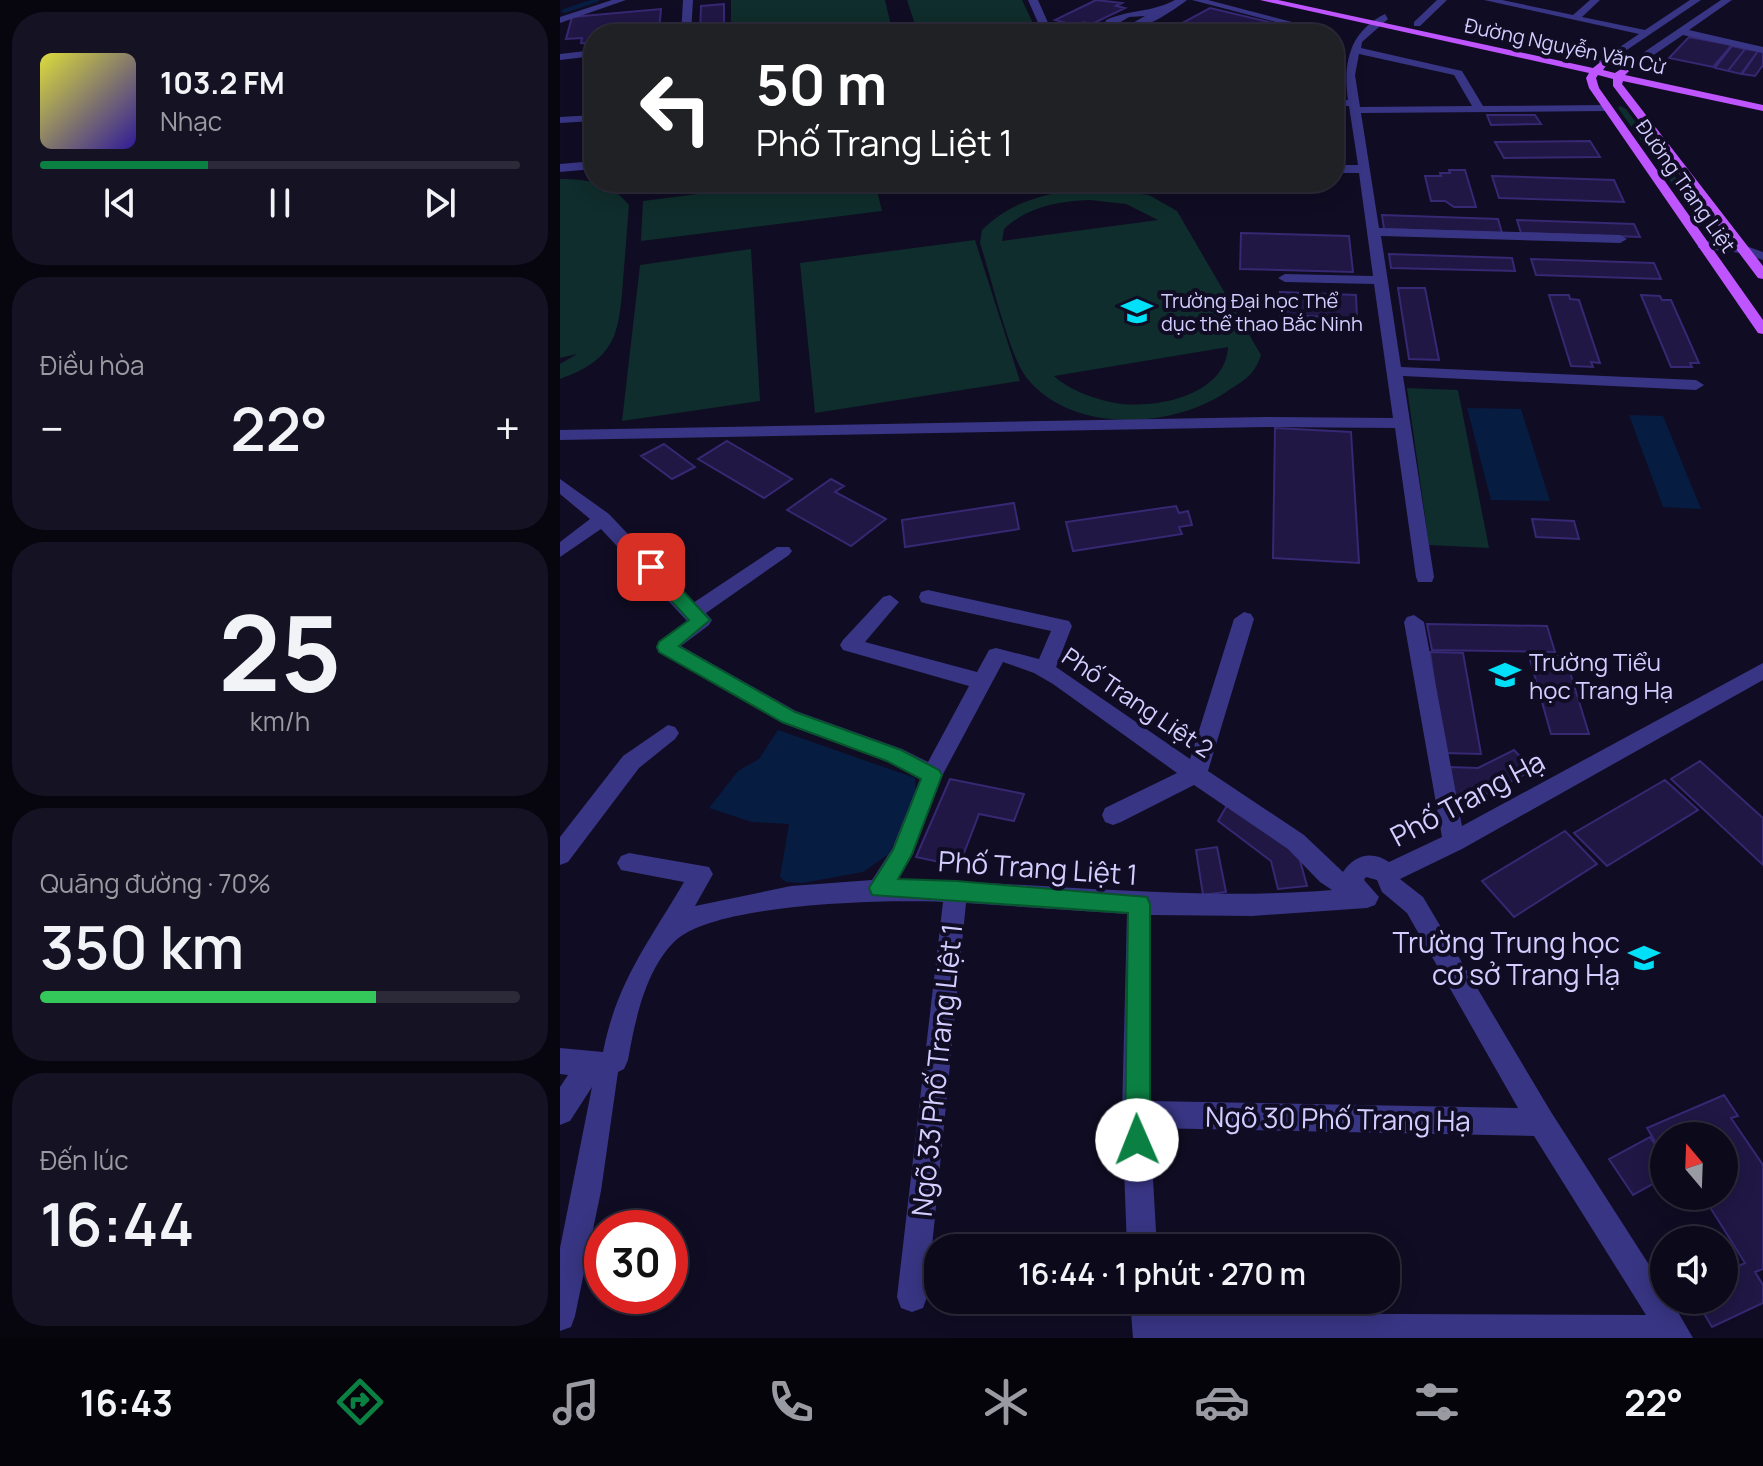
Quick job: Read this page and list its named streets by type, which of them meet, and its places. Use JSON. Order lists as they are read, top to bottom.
{
  "streets": {
    "main road": ["Đường Nguyễn Văn Cừ", "Đường Trang Liệt"],
    "street": [
      "Phố Trang Liệt 2",
      "Phố Trang Hạ",
      "Phố Trang Liệt 1",
      "Ngõ 33 Phố Trang Liệt 1",
      "Ngõ 30 Phố Trang Hạ"
    ]
  },
  "crossings": [
    ["Đường Nguyễn Văn Cừ", "Đường Trang Liệt"],
    ["Phố Trang Liệt 2", "Phố Trang Liệt 1"],
    ["Phố Trang Hạ", "Ngõ 30 Phố Trang Hạ"],
    ["Phố Trang Liệt 1", "Ngõ 33 Phố Trang Liệt 1"]
  ],
  "places": {
    "school or university": ["Trường Đại học Thể dục thể thao Bắc Ninh", "Trường Tiểu học Trang Hạ", "Trường Trung học cơ sở Trang Hạ"]
  },
  "north": "top",
  "page": {
    "turn": ["50 m", "Phố Trang Liệt 1"],
    "song": ["103.2 FM", "Nhạc"],
    "tile": [
      "Điều hòa",
      ["25", "km/h"],
      ["Quãng đường · 70%", "350 km"],
      ["Đến lúc", "16:44"]
    ],
    "heat": ["−", "22°", "+"],
    "limit": "30",
    "trip": "16:44 · 1 phút · 270 m",
    "tabs": ["16:43", "22°"]
  }
}
